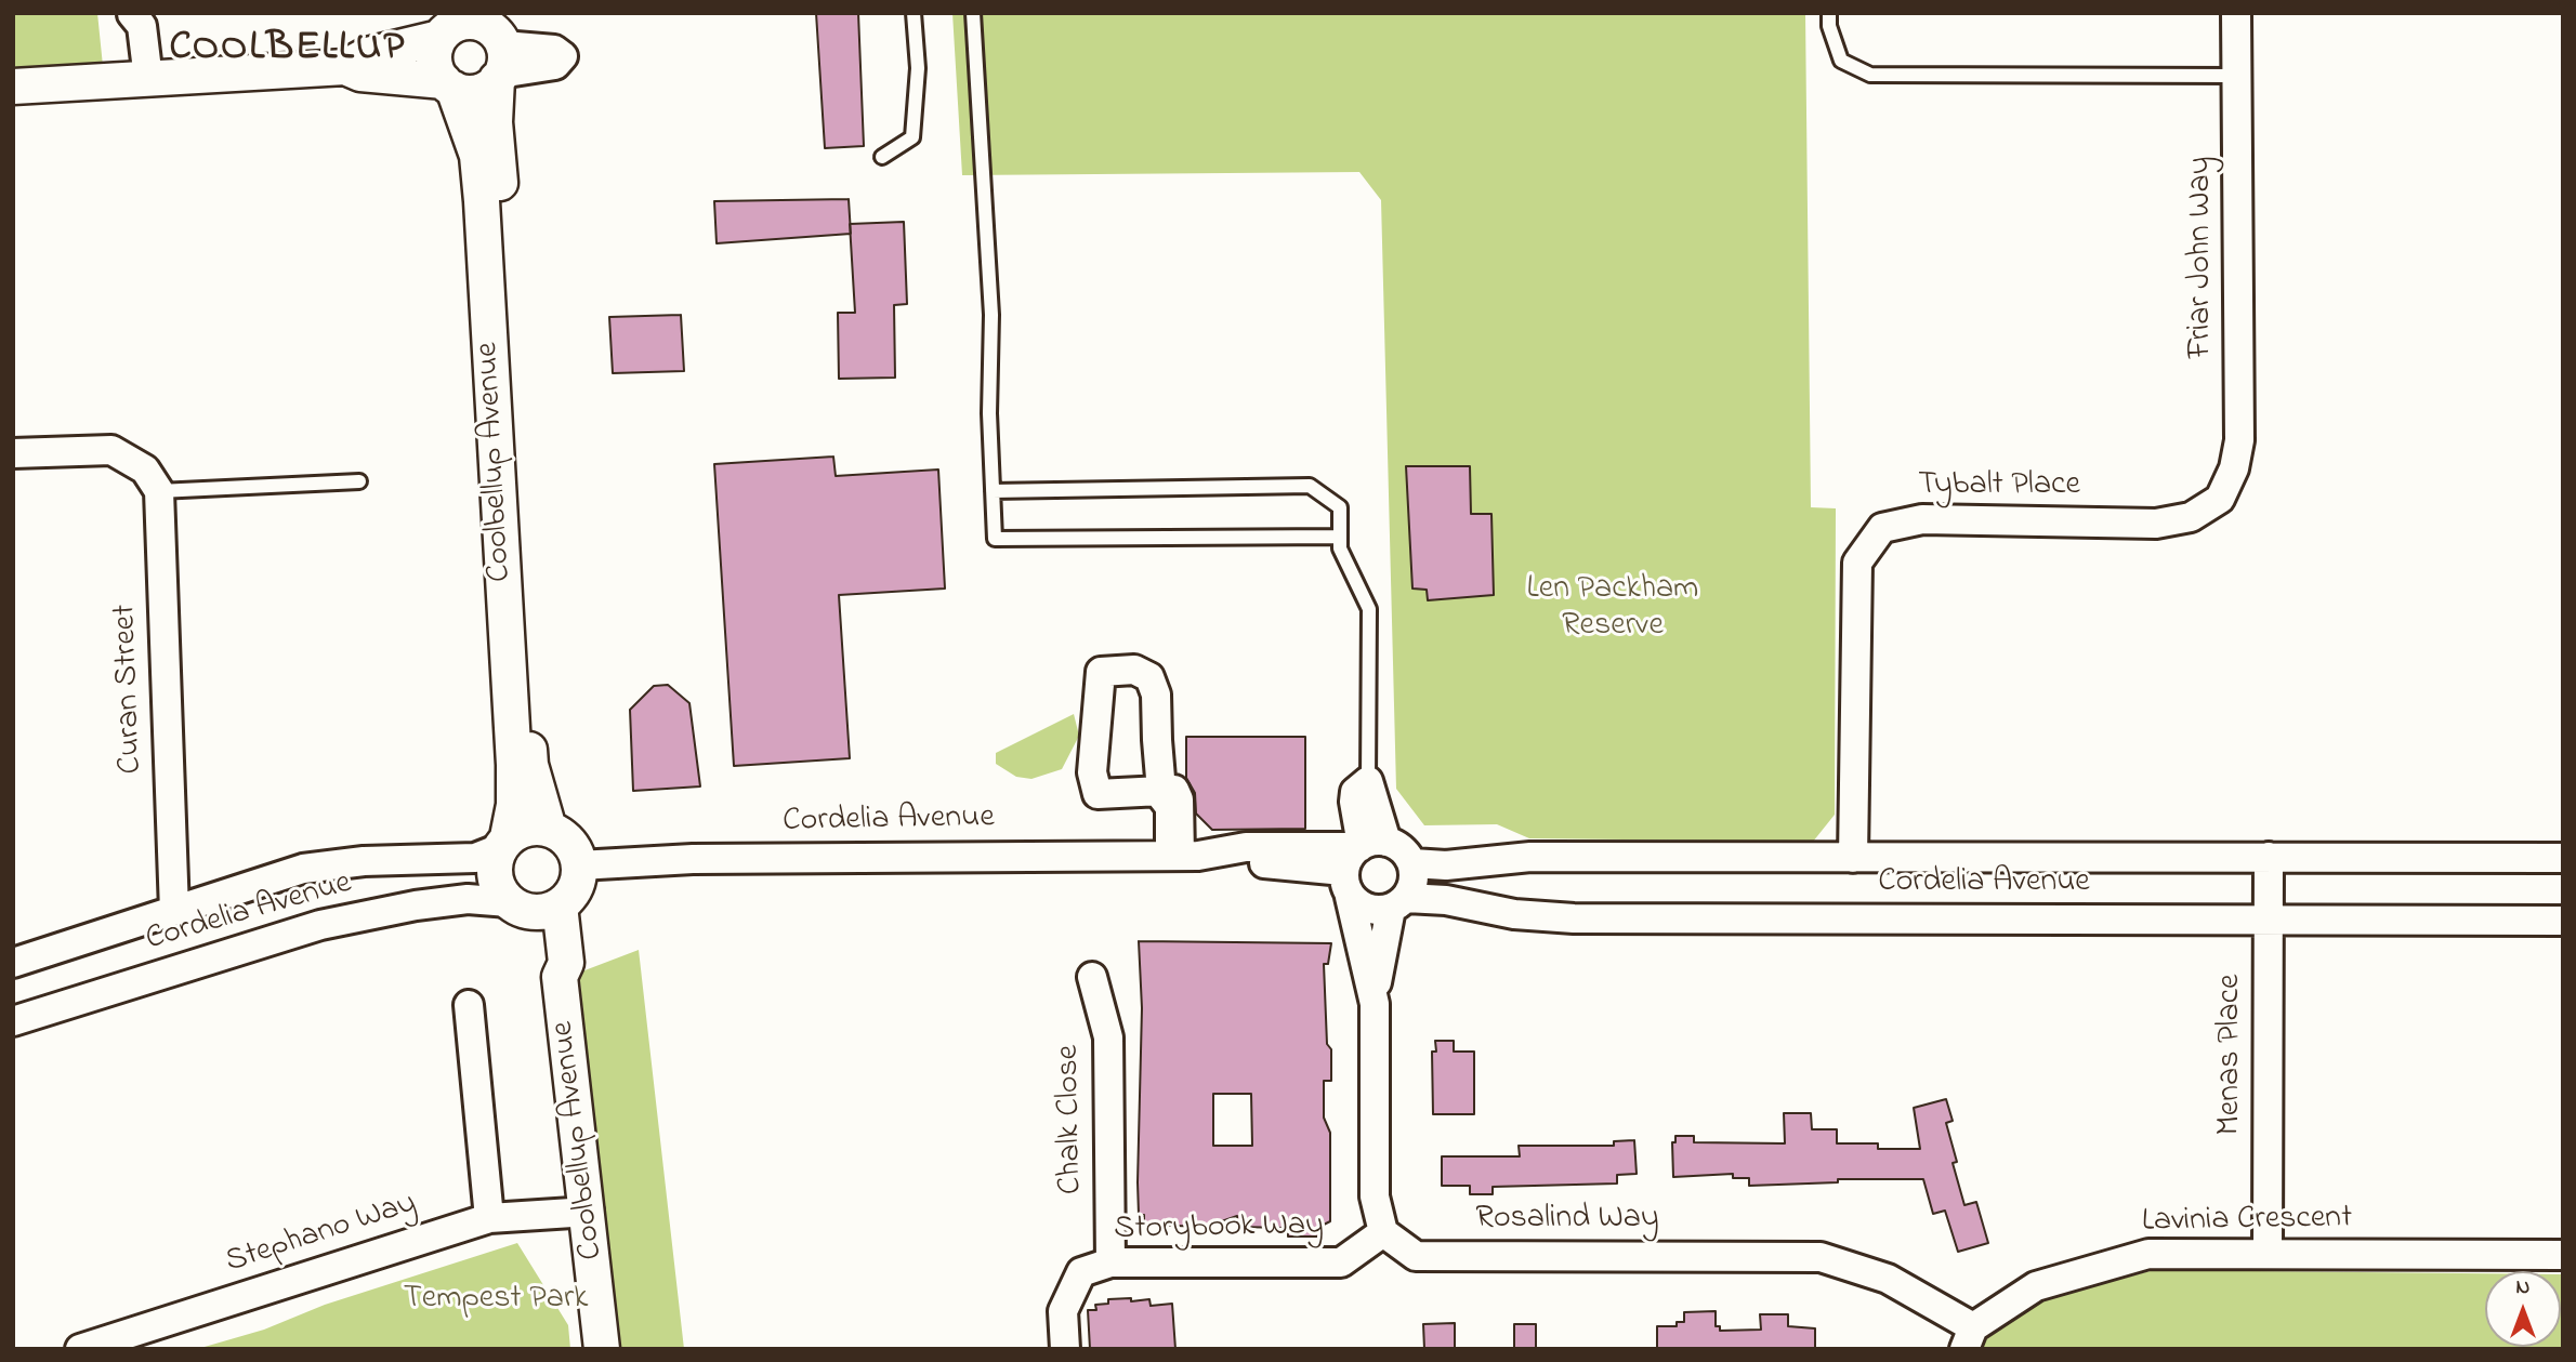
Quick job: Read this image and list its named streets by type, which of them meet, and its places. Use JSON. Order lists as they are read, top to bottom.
{
  "streets": {
    "street": [
      "Friar John Way",
      "Coolbellup Avenue",
      "Tybalt Place",
      "Curan Street",
      "Cordelia Avenue",
      "Menas Place",
      "Chalk Close",
      "Rosalind Way",
      "Lavinia Crescent",
      "Storybook Way",
      "Stephano Way"
    ]
  },
  "crossings": [
    ["Friar John Way", "Tybalt Place"],
    ["Coolbellup Avenue", "Cordelia Avenue"],
    ["Coolbellup Avenue", "Stephano Way"],
    ["Tybalt Place", "Cordelia Avenue"],
    ["Curan Street", "Cordelia Avenue"],
    ["Cordelia Avenue", "Menas Place"],
    ["Menas Place", "Lavinia Crescent"],
    ["Chalk Close", "Storybook Way"],
    ["Rosalind Way", "Lavinia Crescent"],
    ["Rosalind Way", "Storybook Way"]
  ],
  "districts": ["COOLBELLUP"],
  "parks": ["Len Packham Reserve", "Tempest Park"],
  "north": "top"
}
